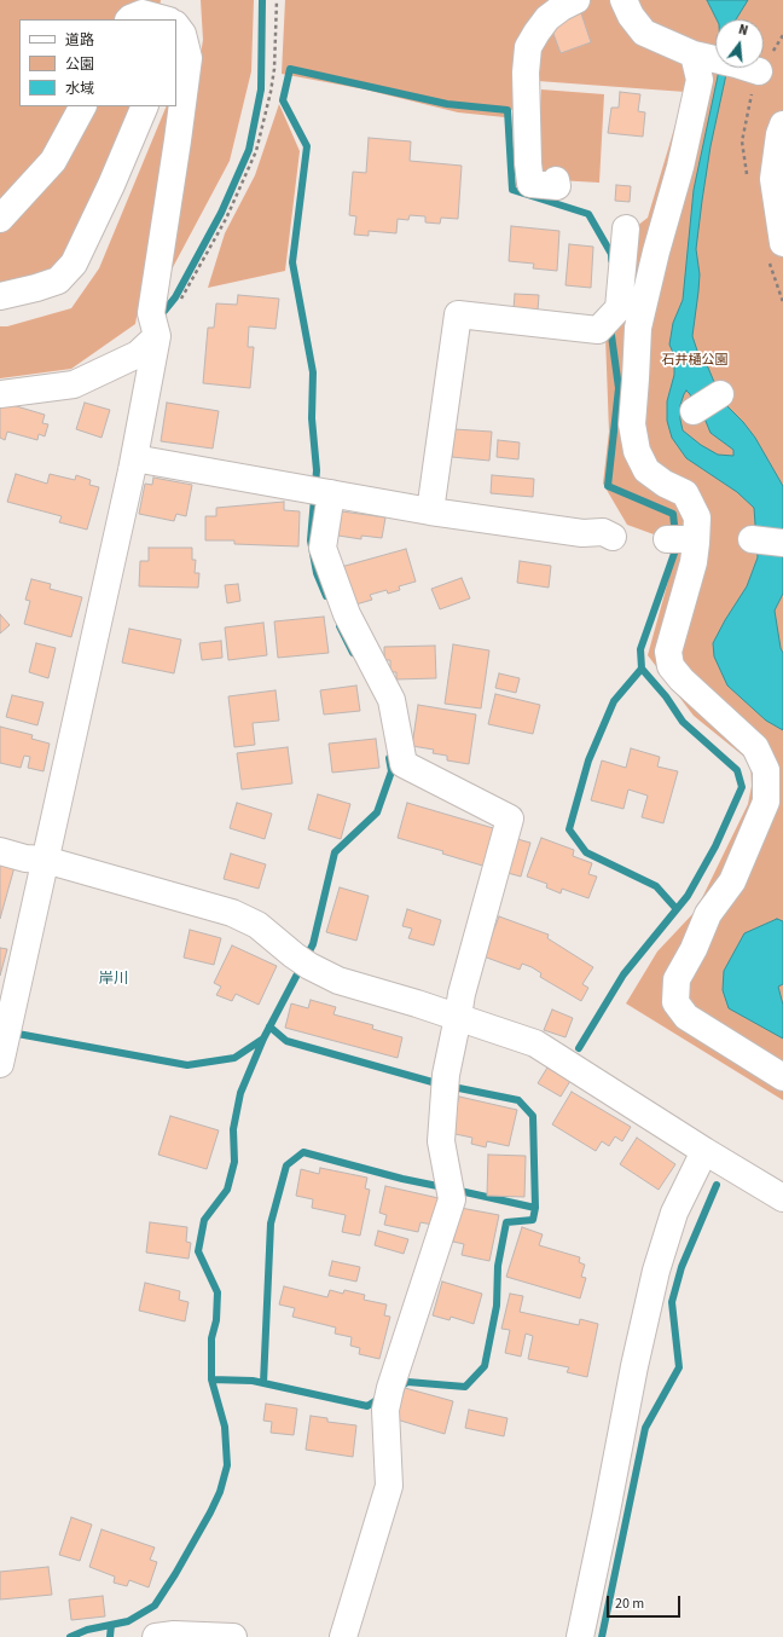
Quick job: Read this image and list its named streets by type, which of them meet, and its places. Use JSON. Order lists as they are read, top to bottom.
{
  "districts": ["岸川"],
  "parks": ["石井樋公園"],
  "legend": ["道路", "公園", "水域"],
  "scale_bar": "20 m",
  "north": "top"
}
